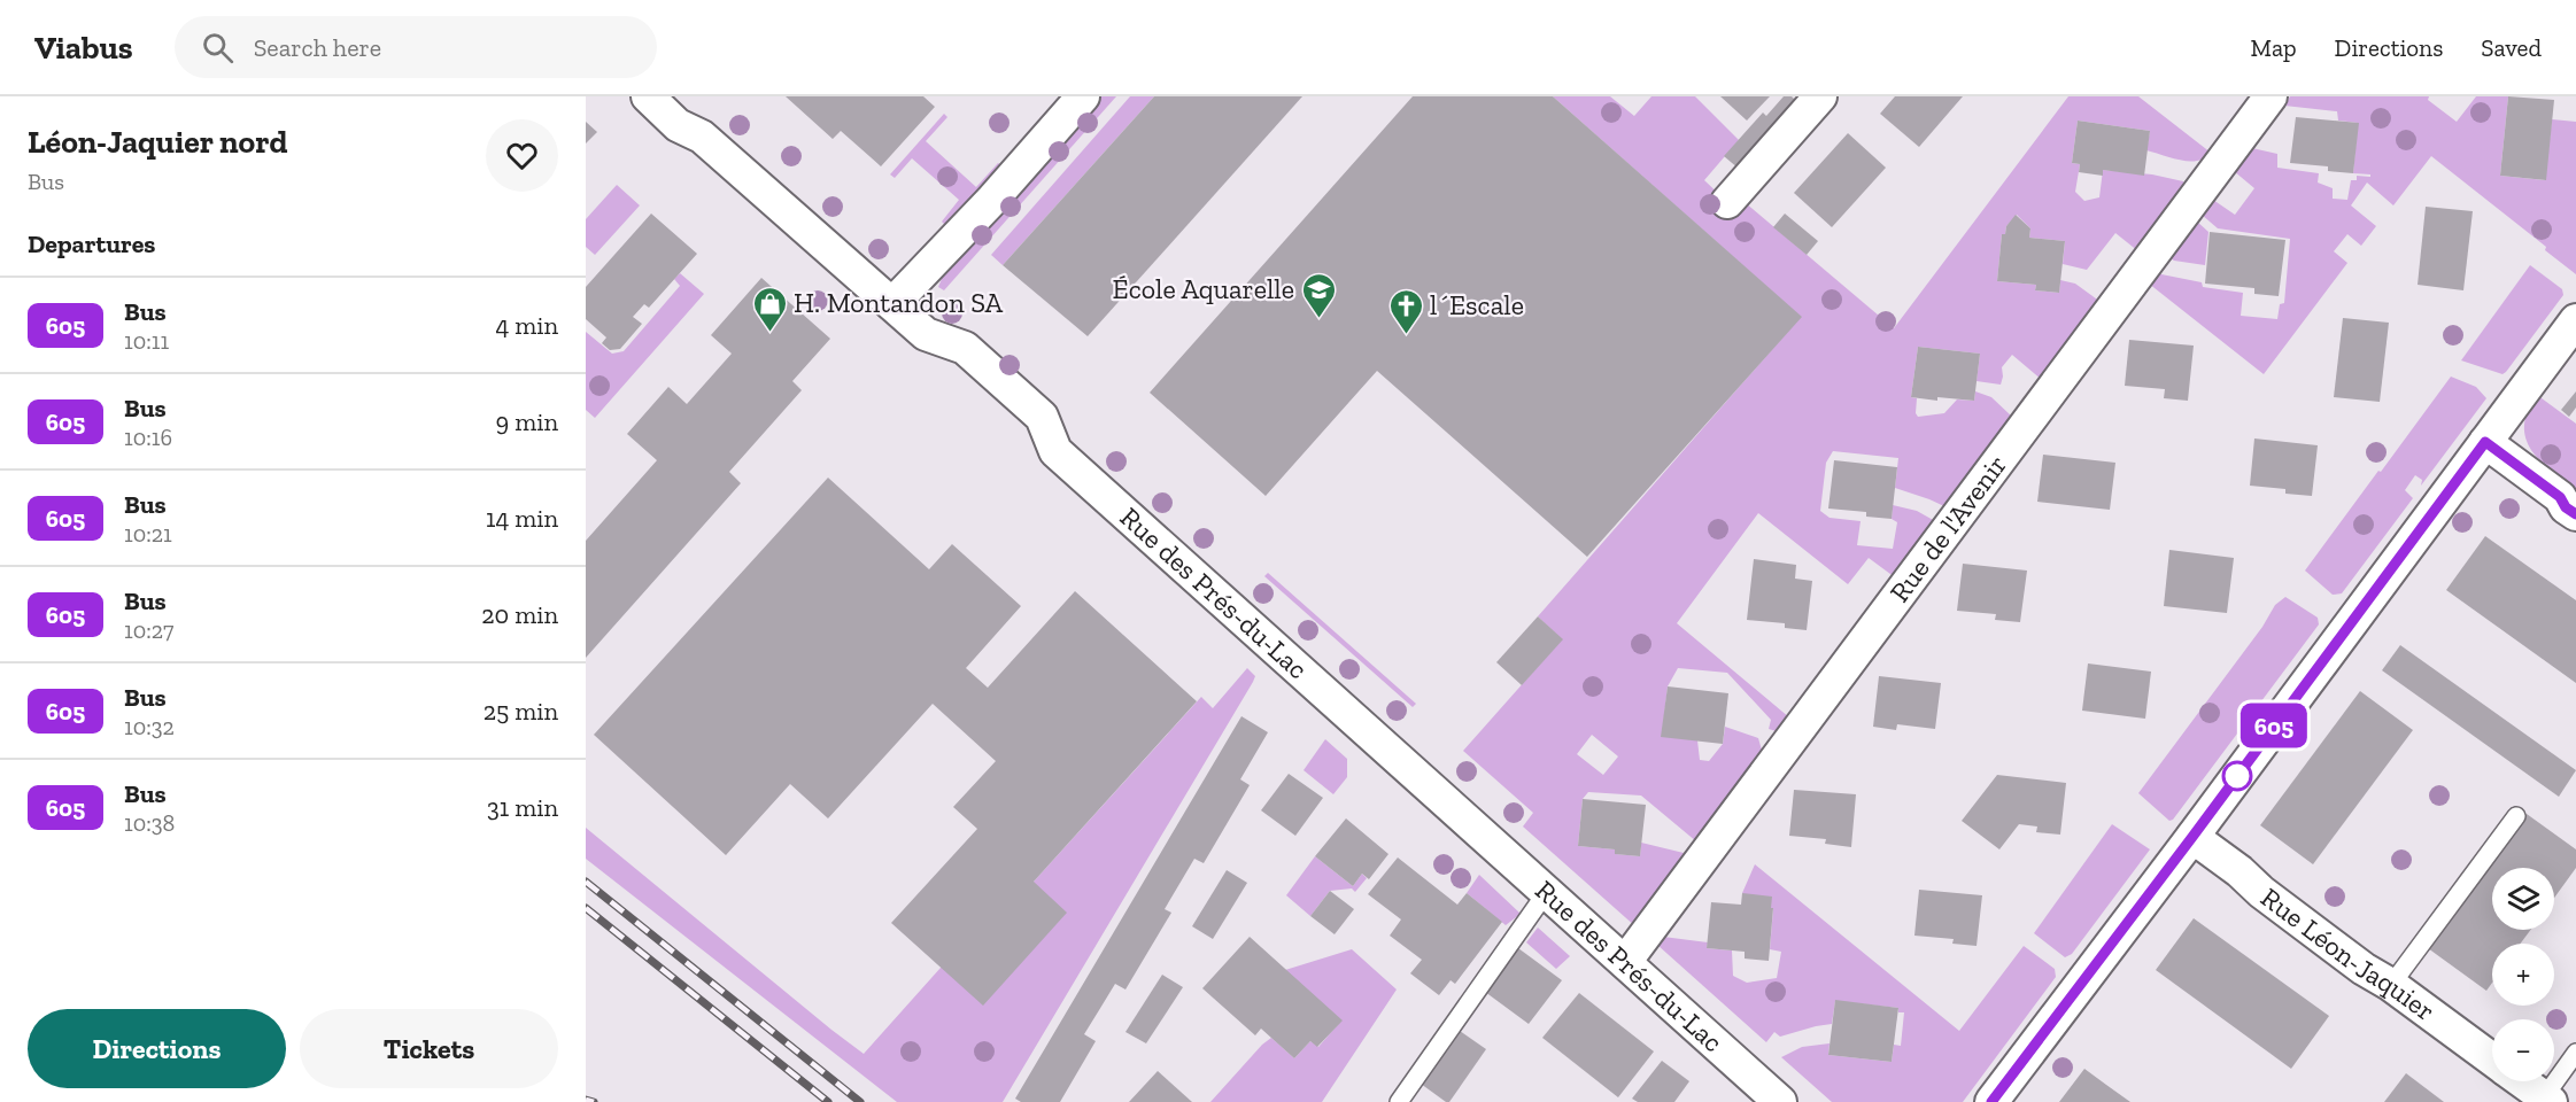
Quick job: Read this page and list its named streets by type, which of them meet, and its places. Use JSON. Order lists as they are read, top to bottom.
{
  "streets": {
    "street": ["Rue de l'Avenir", "Rue des Prés-du-Lac", "Rue Léon-Jaquier"]
  },
  "crossings": [
    ["Rue de l'Avenir", "Rue des Prés-du-Lac"]
  ],
  "places": {
    "school or university": ["École Aquarelle"],
    "shop": ["H. Montandon SA"],
    "church": ["l´Escale"]
  },
  "lines": ["bus line 605"],
  "page": {
    "header": "Viabus",
    "search": "Search here",
    "nav": ["Map", "Directions", "Saved"],
    "heading": [
      ["Léon-Jaquier nord", "Bus"],
      "Departures"
    ],
    "on_map": "605",
    "list": [
      {
        "mark": "605",
        "name": "Bus",
        "note": "10:11",
        "value": "4 min"
      },
      {
        "mark": "605",
        "name": "Bus",
        "note": "10:16",
        "value": "9 min"
      },
      {
        "mark": "605",
        "name": "Bus",
        "note": "10:21",
        "value": "14 min"
      },
      {
        "mark": "605",
        "name": "Bus",
        "note": "10:27",
        "value": "20 min"
      },
      {
        "mark": "605",
        "name": "Bus",
        "note": "10:32",
        "value": "25 min"
      },
      {
        "mark": "605",
        "name": "Bus",
        "note": "10:38",
        "value": "31 min"
      }
    ],
    "map_buttons": ["+", "−"],
    "buttons": ["Directions", "Tickets"]
  }
}
